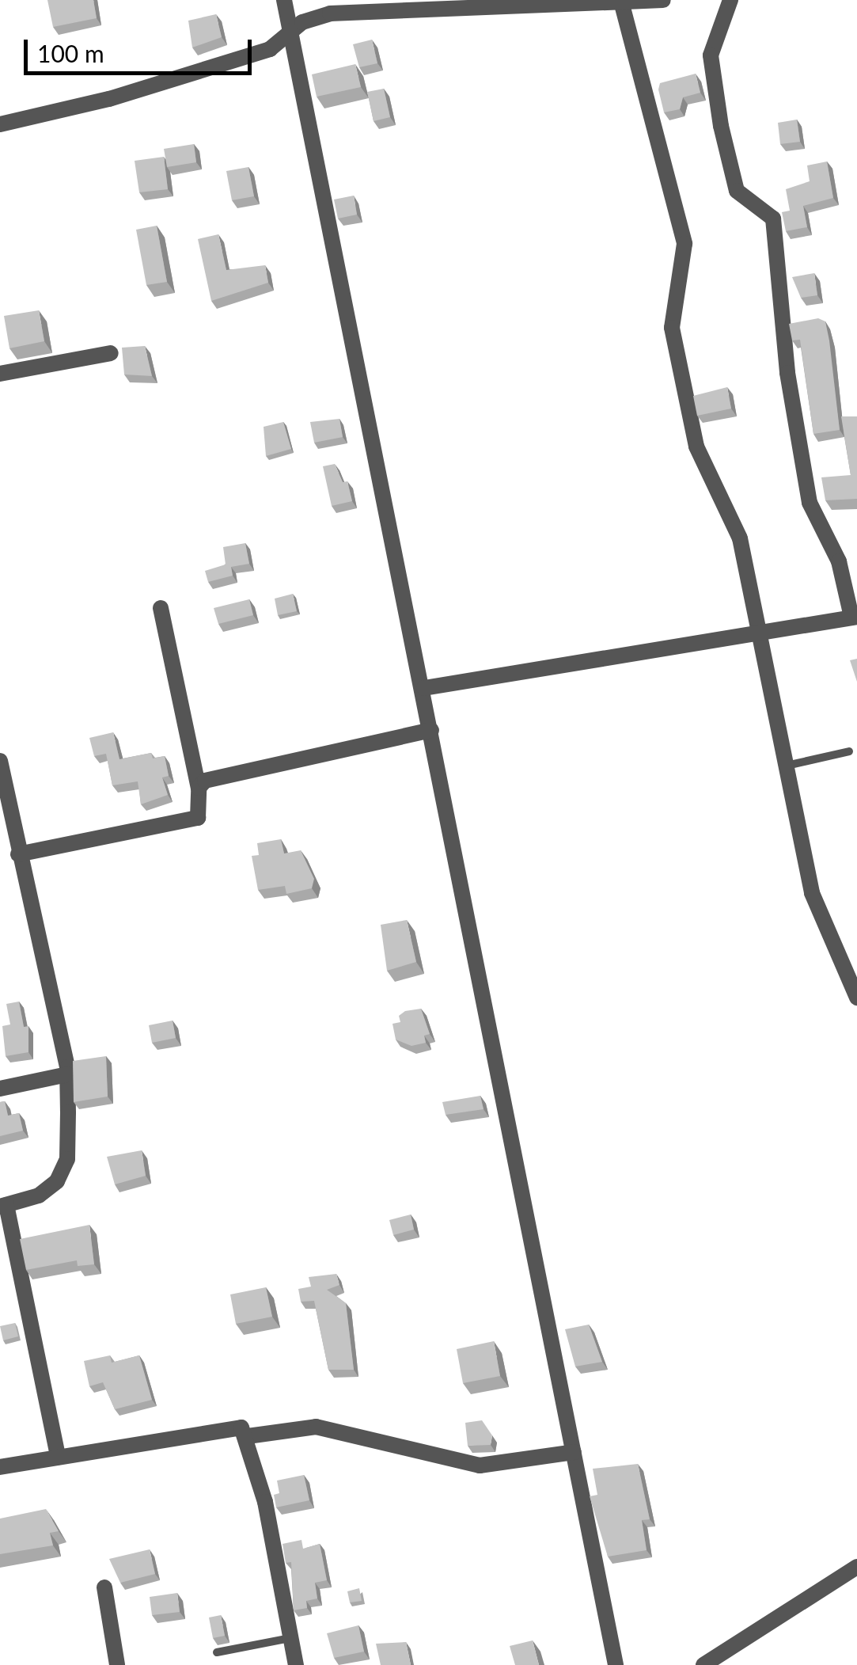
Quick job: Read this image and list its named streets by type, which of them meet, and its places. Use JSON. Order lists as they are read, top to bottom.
{
  "scale_bar": "100 m"
}
